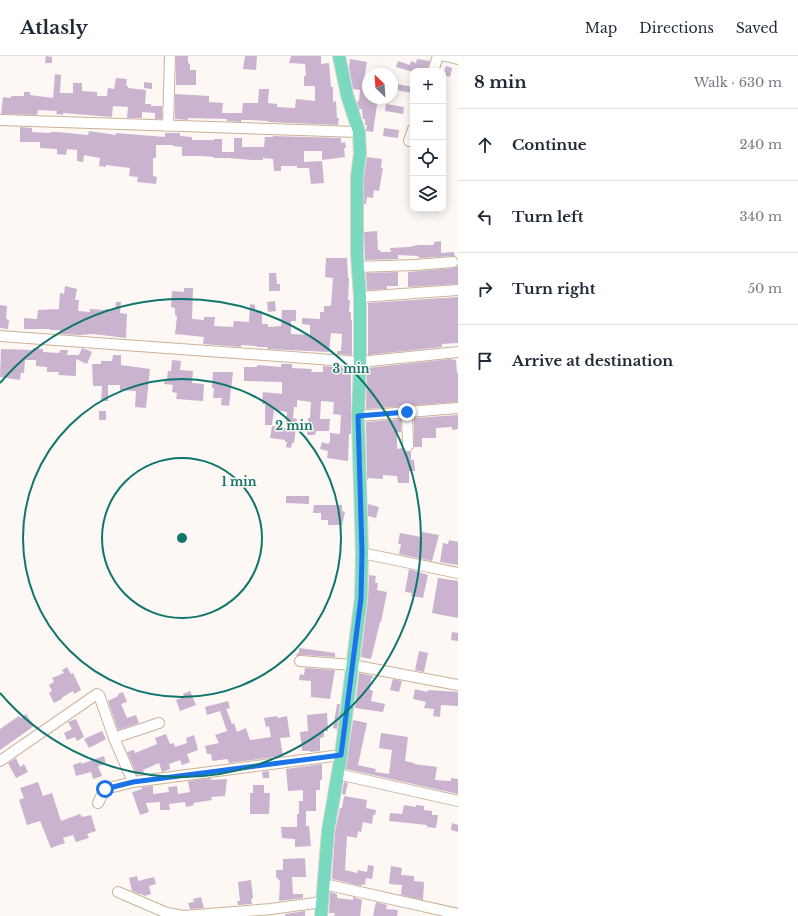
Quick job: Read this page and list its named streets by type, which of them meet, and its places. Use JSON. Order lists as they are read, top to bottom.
{
  "north": "top left",
  "page": {
    "header": "Atlasly",
    "nav": ["Map", "Directions", "Saved"],
    "heading": ["8 min", "Walk · 630 m"],
    "map_buttons": ["+", "−"],
    "list": [
      ["Continue", "240 m"],
      ["Turn left", "340 m"],
      ["Turn right", "50 m"],
      "Arrive at destination"
    ]
  },
  "rings": ["3 min", "2 min", "1 min"]
}
